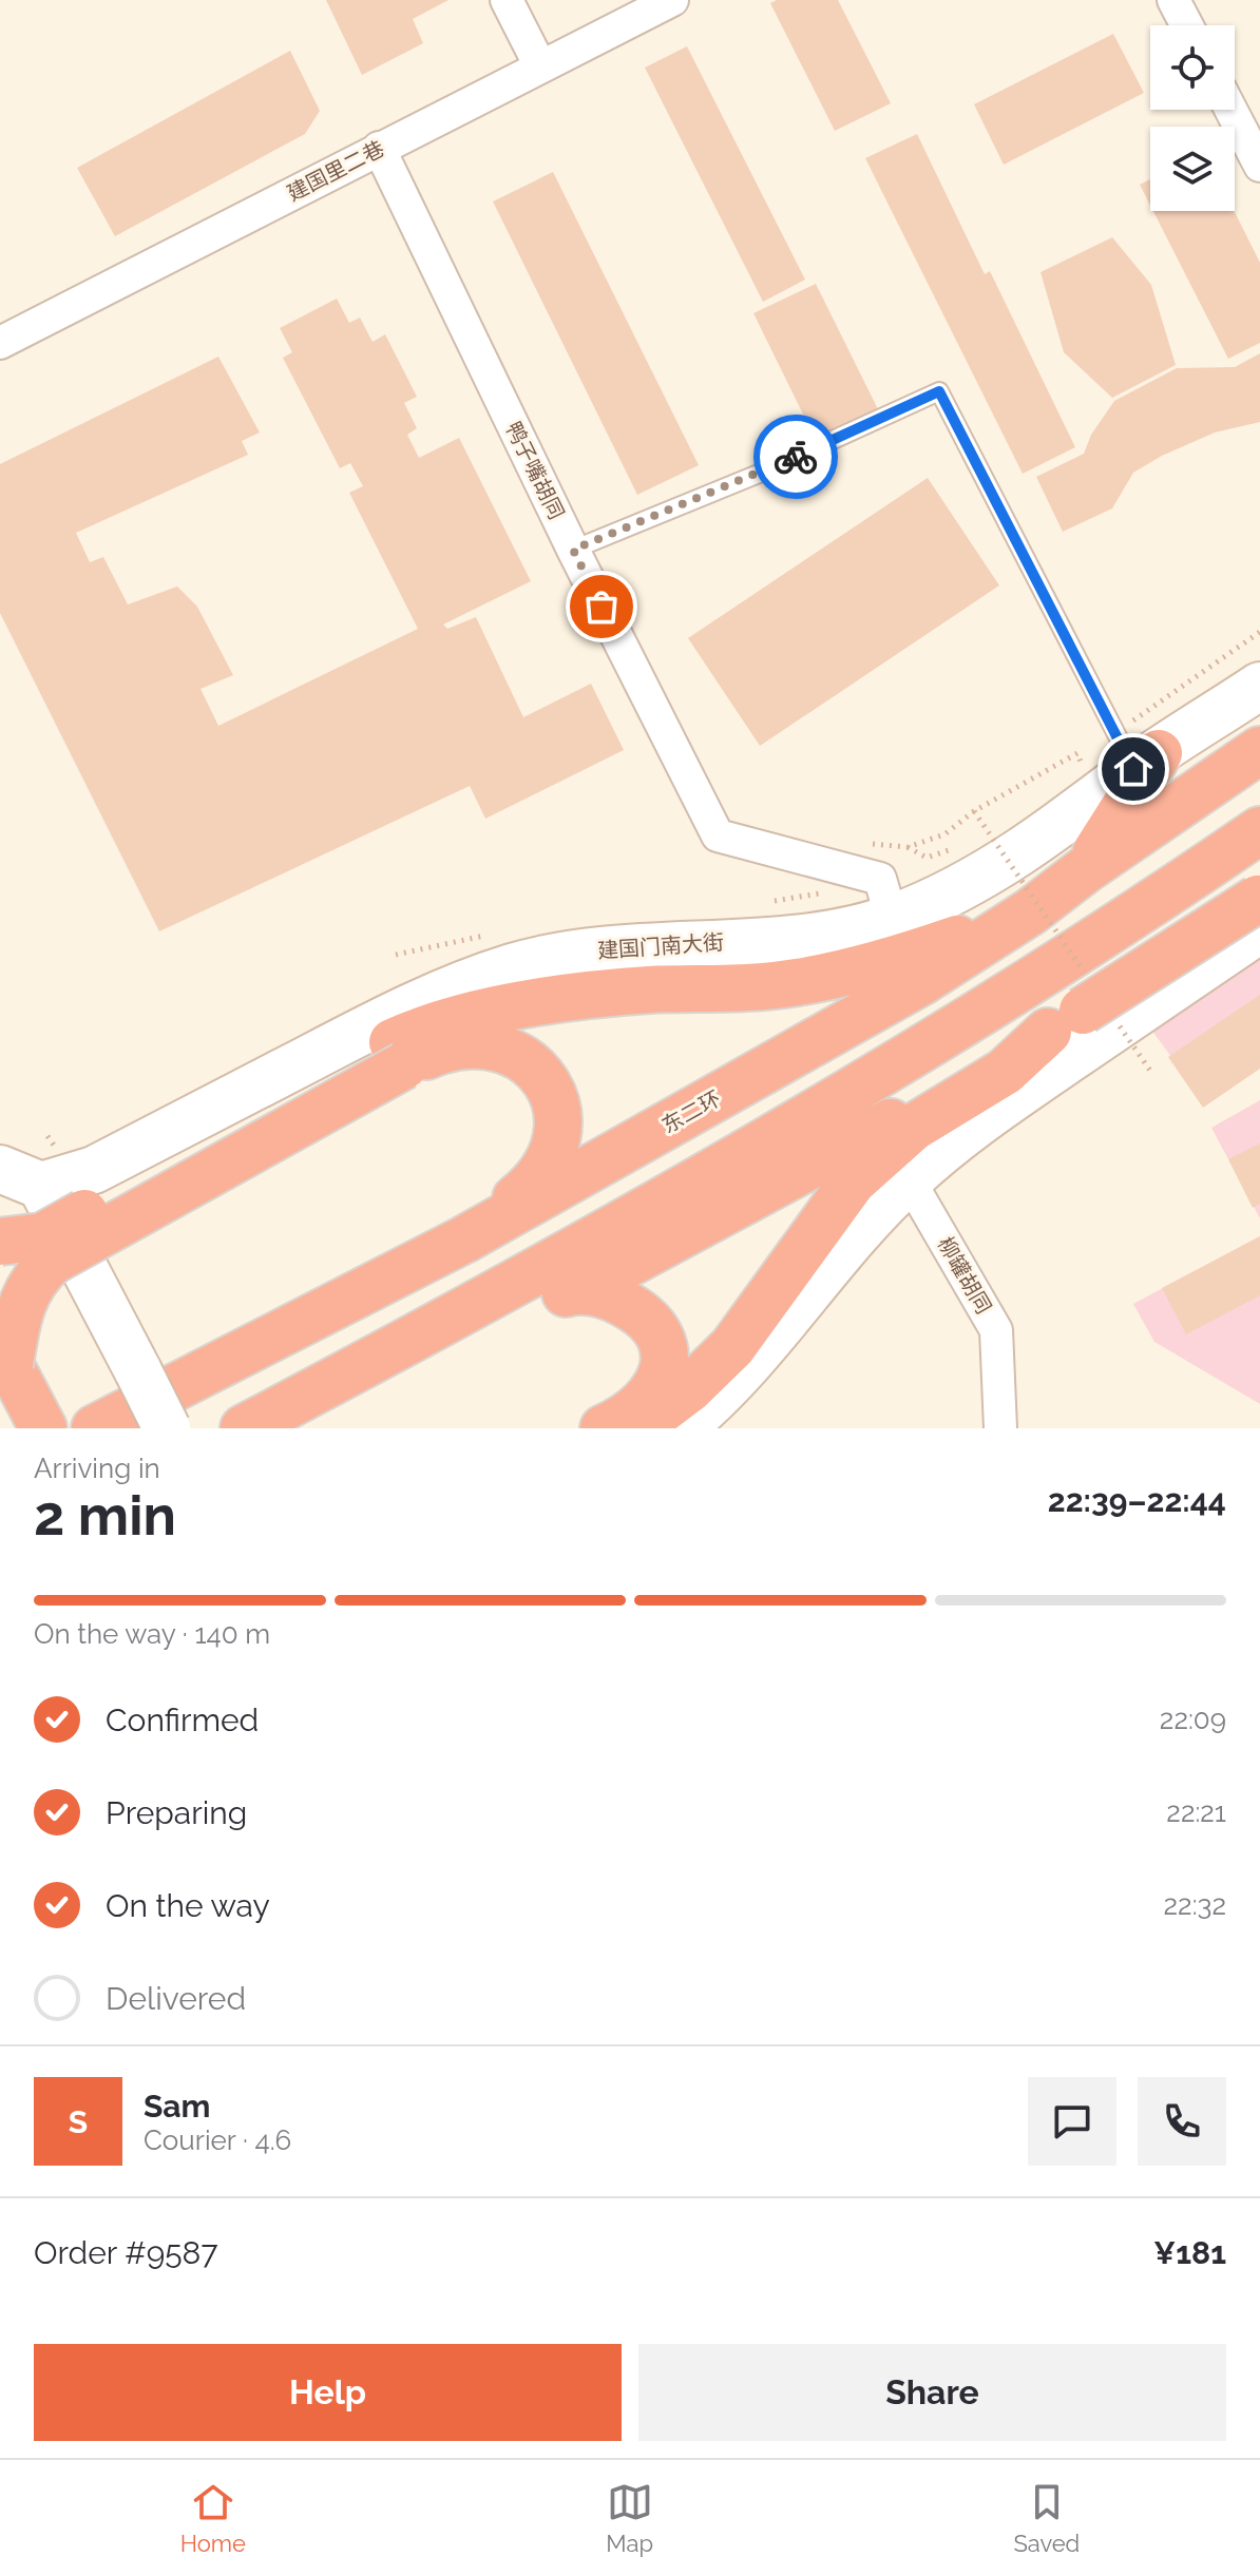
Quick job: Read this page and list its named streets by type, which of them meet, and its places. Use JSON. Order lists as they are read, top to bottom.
{
  "streets": {
    "highway": ["东二环"],
    "street": [
      "建国里二巷",
      "鸭子嘴胡同",
      "建国门南大街",
      "柳罐胡同"
    ]
  },
  "crossings": [
    ["建国里二巷", "鸭子嘴胡同"],
    ["鸭子嘴胡同", "建国门南大街"]
  ],
  "page": {
    "heading": ["2 min", "Arriving in", "22:39–22:44"],
    "panel": [
      "Sam",
      "Courier · 4.6",
      "Order #9587",
      "¥181"
    ],
    "bar": "On the way · 140 m",
    "list": [
      ["Confirmed", "22:09"],
      ["Preparing", "22:21"],
      ["On the way", "22:32"],
      "Delivered"
    ],
    "round": "S",
    "buttons": ["Help", "Share"],
    "tabs": ["Home", "Map", "Saved"]
  }
}
